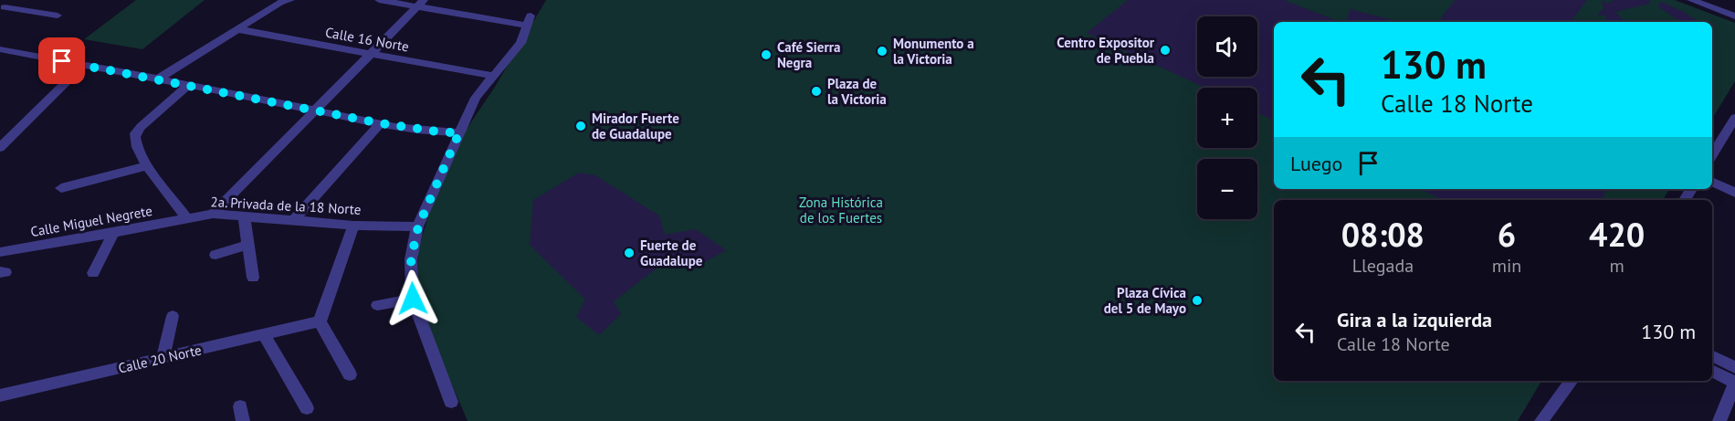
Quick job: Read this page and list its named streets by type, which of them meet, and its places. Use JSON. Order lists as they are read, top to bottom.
{
  "streets": {
    "street": [
      "Calle 16 Norte",
      "2a. Privada de la 18 Norte",
      "Calle Miguel Negrete",
      "Calle 20 Norte"
    ]
  },
  "crossings": [
    ["2a. Privada de la 18 Norte", "Calle Miguel Negrete"]
  ],
  "parks": ["Zona Histórica de los Fuertes"],
  "places": [
    "Centro Expositor de Puebla",
    "Monumento a la Victoria",
    "Café Sierra Negra",
    "Plaza de la Victoria",
    "Mirador Fuerte de Guadalupe",
    "Fuerte de Guadalupe",
    "Plaza Cívica del 5 de Mayo"
  ],
  "page": {
    "map_buttons": ["+", "−"],
    "turn": ["130 m", "Calle 18 Norte"],
    "then": "Luego",
    "eta": [
      "08:08",
      "Llegada",
      "6",
      "min",
      "420",
      "m"
    ],
    "list": [
      {
        "name": "Gira a la izquierda",
        "note": "Calle 18 Norte",
        "value": "130 m"
      }
    ]
  }
}
